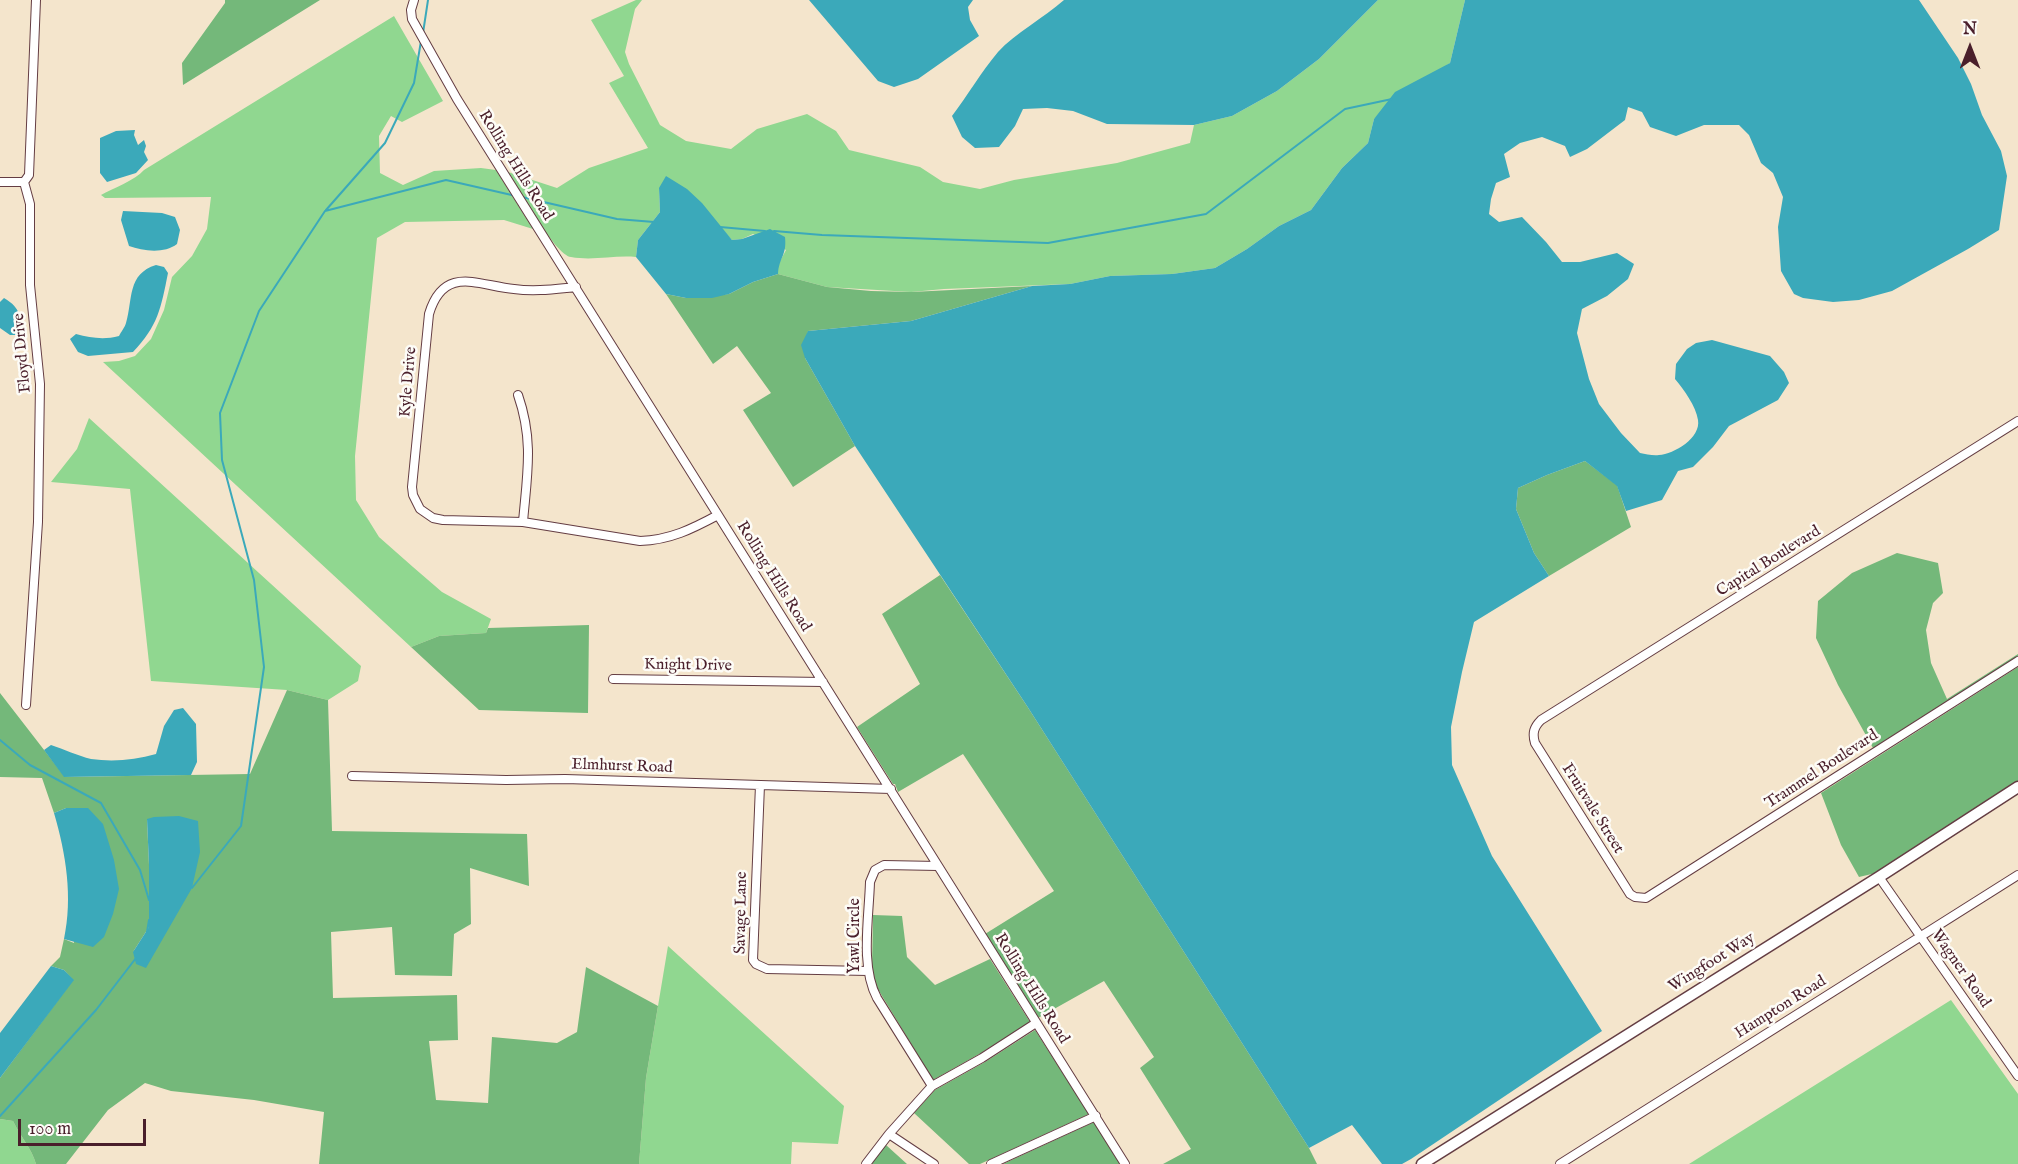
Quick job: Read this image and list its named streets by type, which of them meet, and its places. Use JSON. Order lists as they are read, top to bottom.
{
  "streets": {
    "street": [
      "Rolling Hills Road",
      "Floyd Drive",
      "Kyle Drive",
      "Capital Boulevard",
      "Knight Drive",
      "Elmhurst Road",
      "Trammel Boulevard",
      "Fruitvale Street",
      "Savage Lane",
      "Yawl Circle",
      "Wingfoot Way",
      "Wagner Road",
      "Hampton Road"
    ]
  },
  "crossings": [
    ["Rolling Hills Road", "Kyle Drive"],
    ["Rolling Hills Road", "Knight Drive"],
    ["Rolling Hills Road", "Elmhurst Road"],
    ["Rolling Hills Road", "Yawl Circle"],
    ["Capital Boulevard", "Fruitvale Street"],
    ["Elmhurst Road", "Savage Lane"],
    ["Trammel Boulevard", "Fruitvale Street"],
    ["Savage Lane", "Yawl Circle"],
    ["Wingfoot Way", "Wagner Road"],
    ["Wagner Road", "Hampton Road"]
  ],
  "scale_bar": "100 m",
  "north": "top"
}
